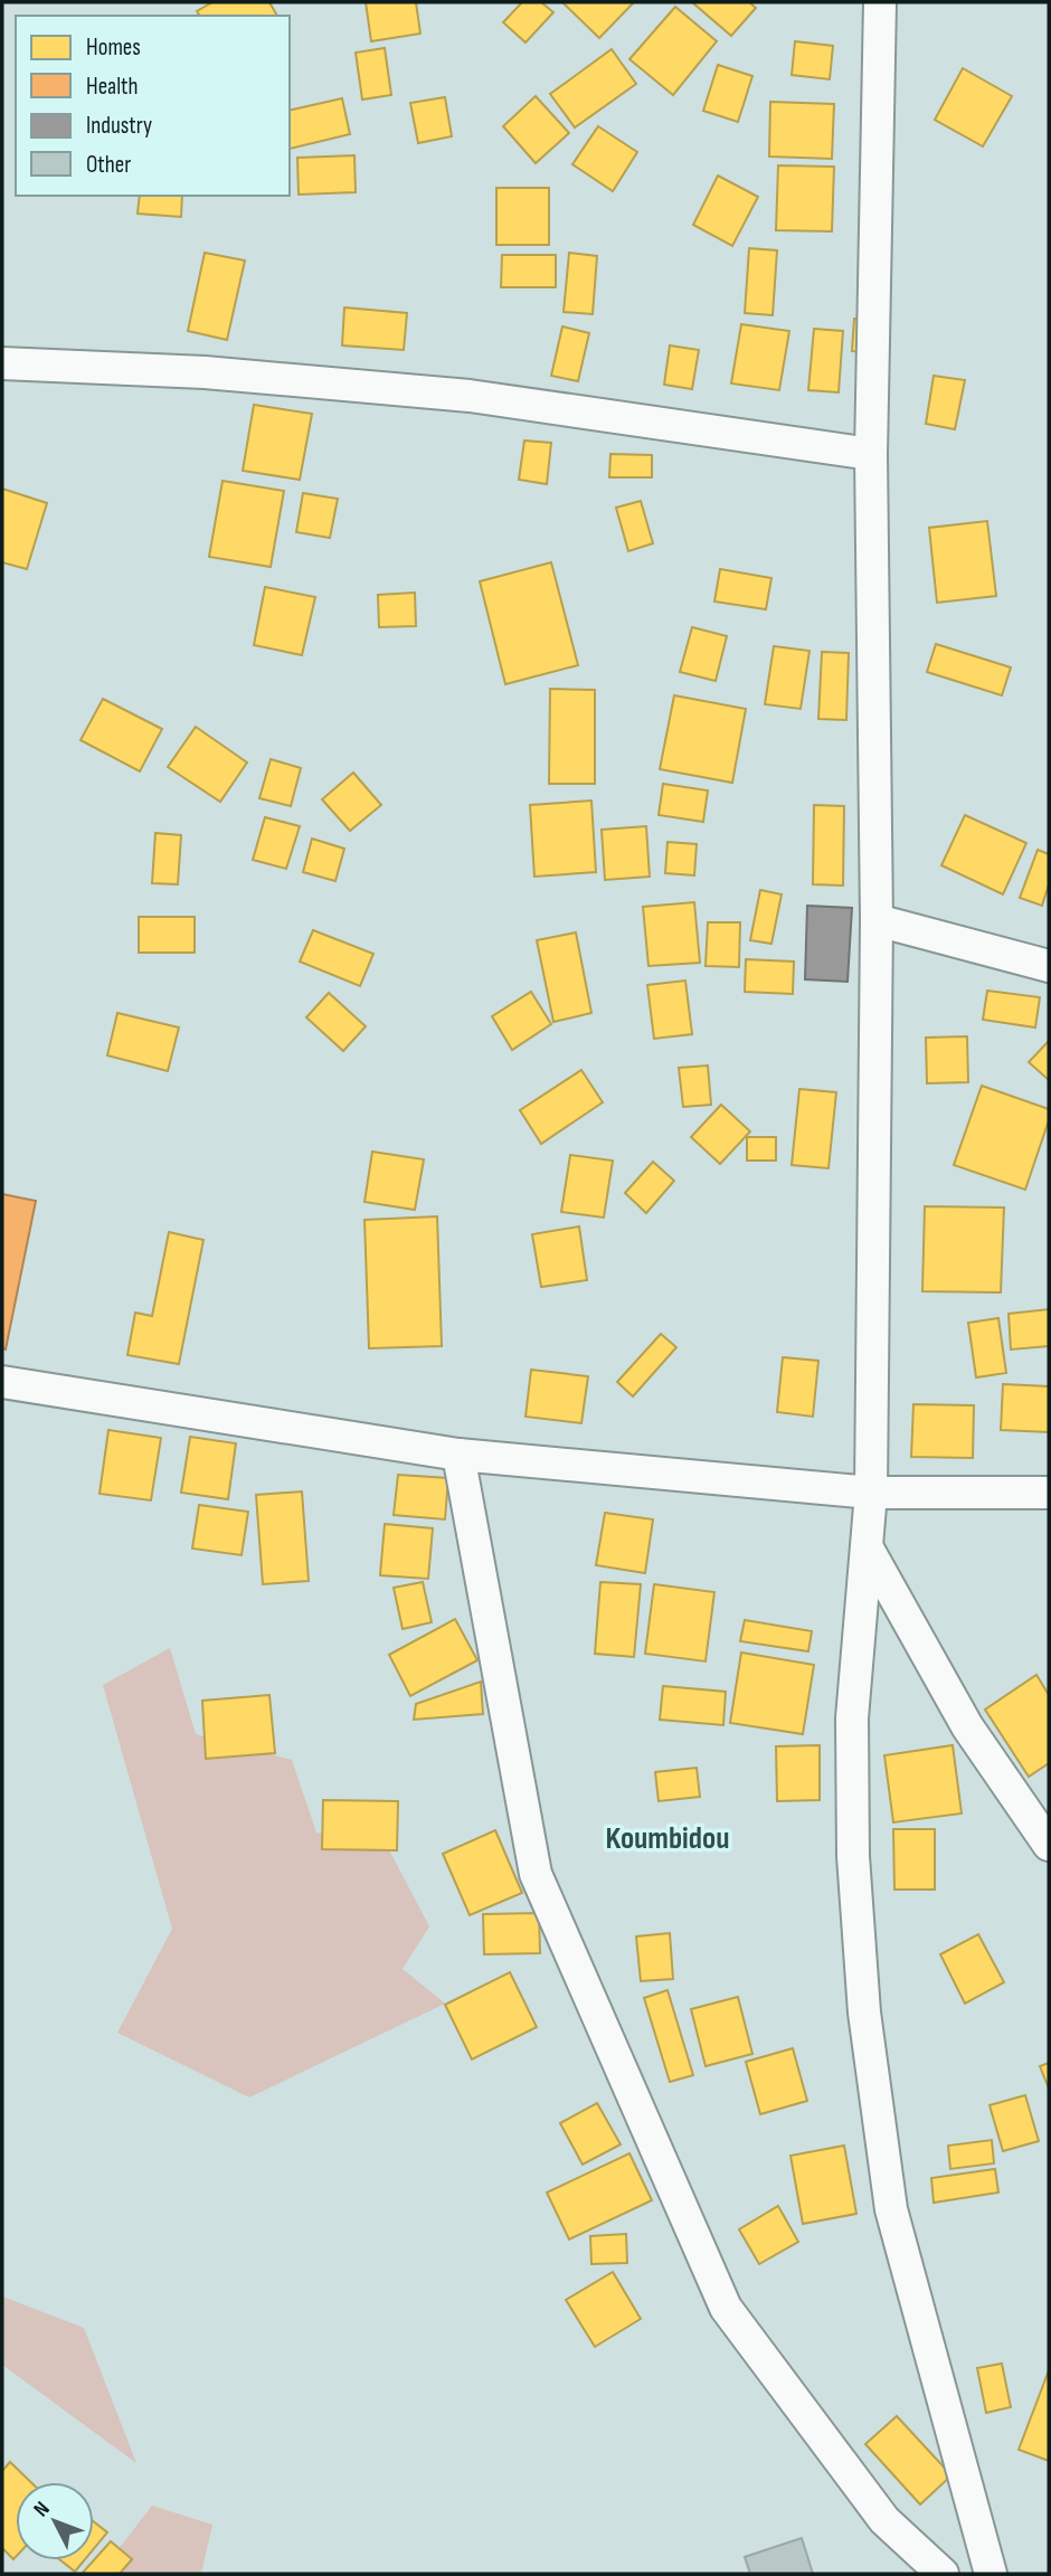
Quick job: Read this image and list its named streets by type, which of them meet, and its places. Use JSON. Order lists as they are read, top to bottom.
{
  "districts": ["Koumbidou"],
  "legend": [
    "Homes",
    "Health",
    "Industry",
    "Other"
  ],
  "north": "top left"
}
